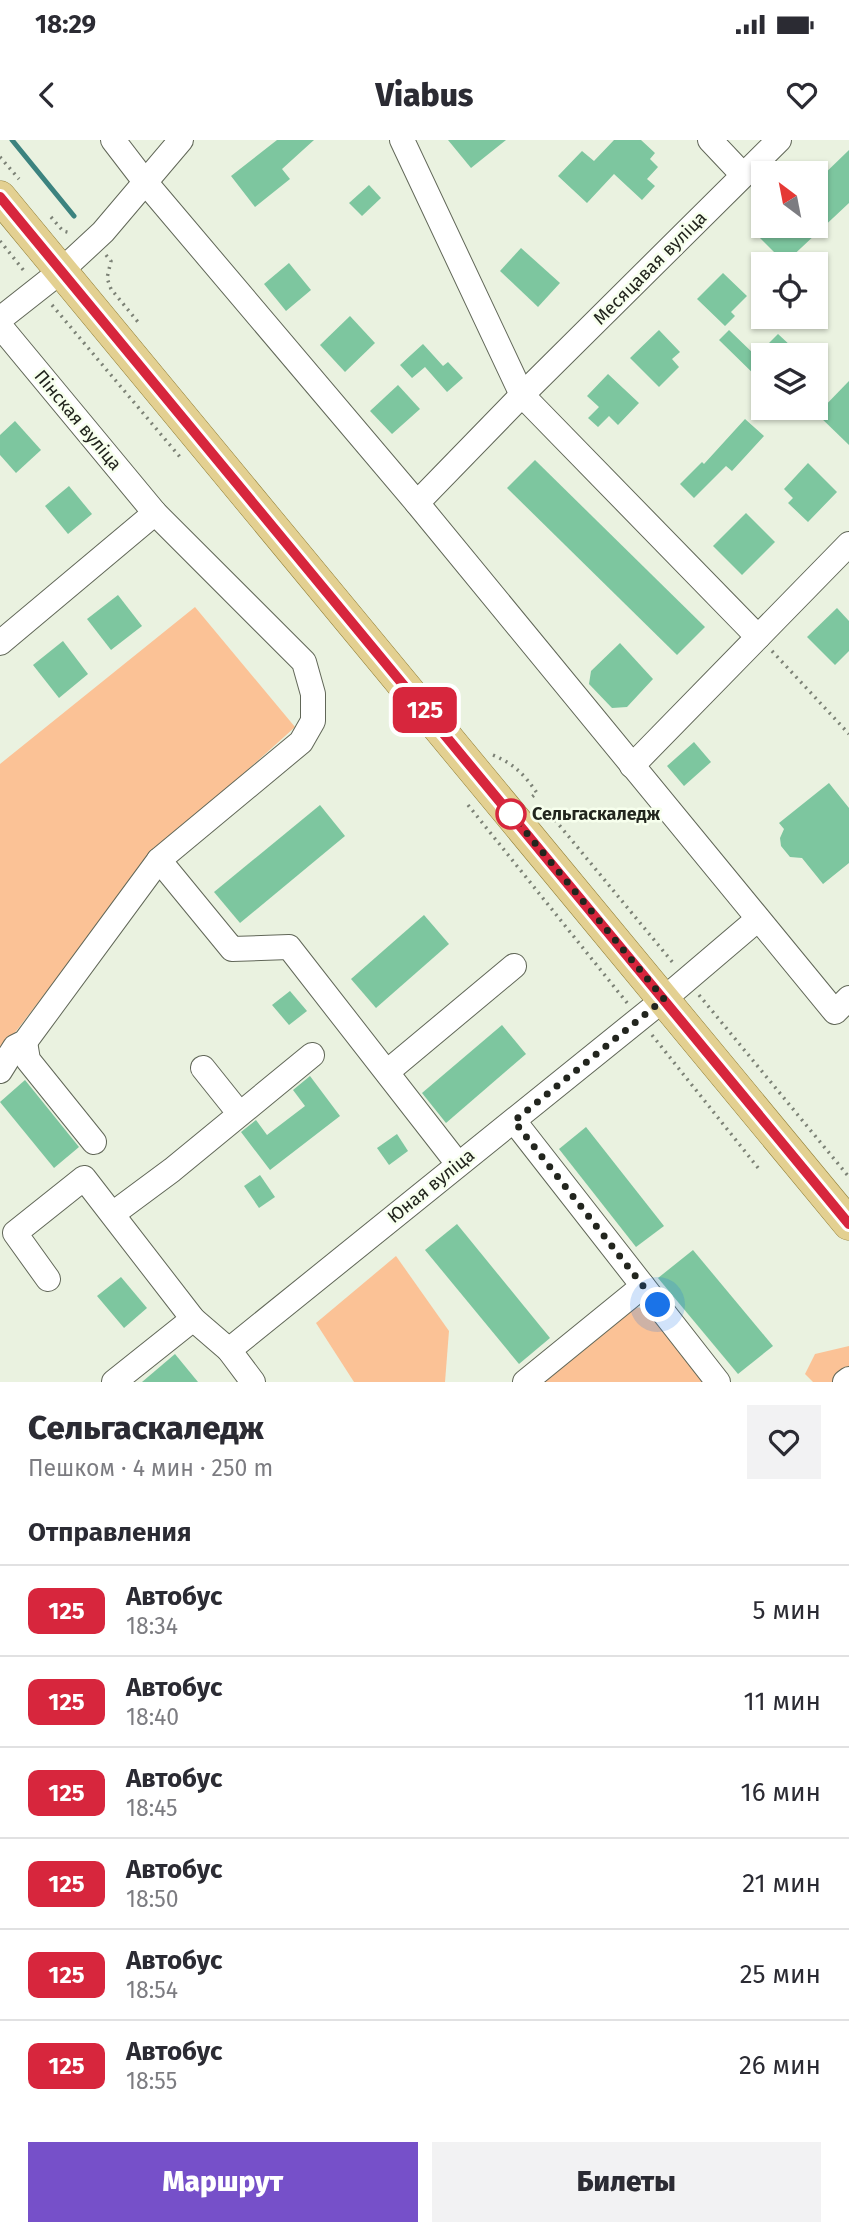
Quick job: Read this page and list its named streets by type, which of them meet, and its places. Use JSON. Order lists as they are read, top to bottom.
{
  "streets": {
    "street": ["Месяцавая вуліца", "Пінская вуліца", "Юная вуліца"]
  },
  "places": ["Сельгаскаледж"],
  "lines": ["bus line 125"],
  "north": "top left",
  "page": {
    "status": "18:29",
    "header": "Viabus",
    "on_map": "125",
    "heading": [
      ["Сельгаскаледж", "Пешком · 4 мин · 250 m"],
      "Отправления"
    ],
    "list": [
      {
        "mark": "125",
        "name": "Автобус",
        "note": "18:34",
        "value": "5 мин"
      },
      {
        "mark": "125",
        "name": "Автобус",
        "note": "18:40",
        "value": "11 мин"
      },
      {
        "mark": "125",
        "name": "Автобус",
        "note": "18:45",
        "value": "16 мин"
      },
      {
        "mark": "125",
        "name": "Автобус",
        "note": "18:50",
        "value": "21 мин"
      },
      {
        "mark": "125",
        "name": "Автобус",
        "note": "18:54",
        "value": "25 мин"
      },
      {
        "mark": "125",
        "name": "Автобус",
        "note": "18:55",
        "value": "26 мин"
      }
    ],
    "buttons": ["Маршрут", "Билеты"]
  }
}
